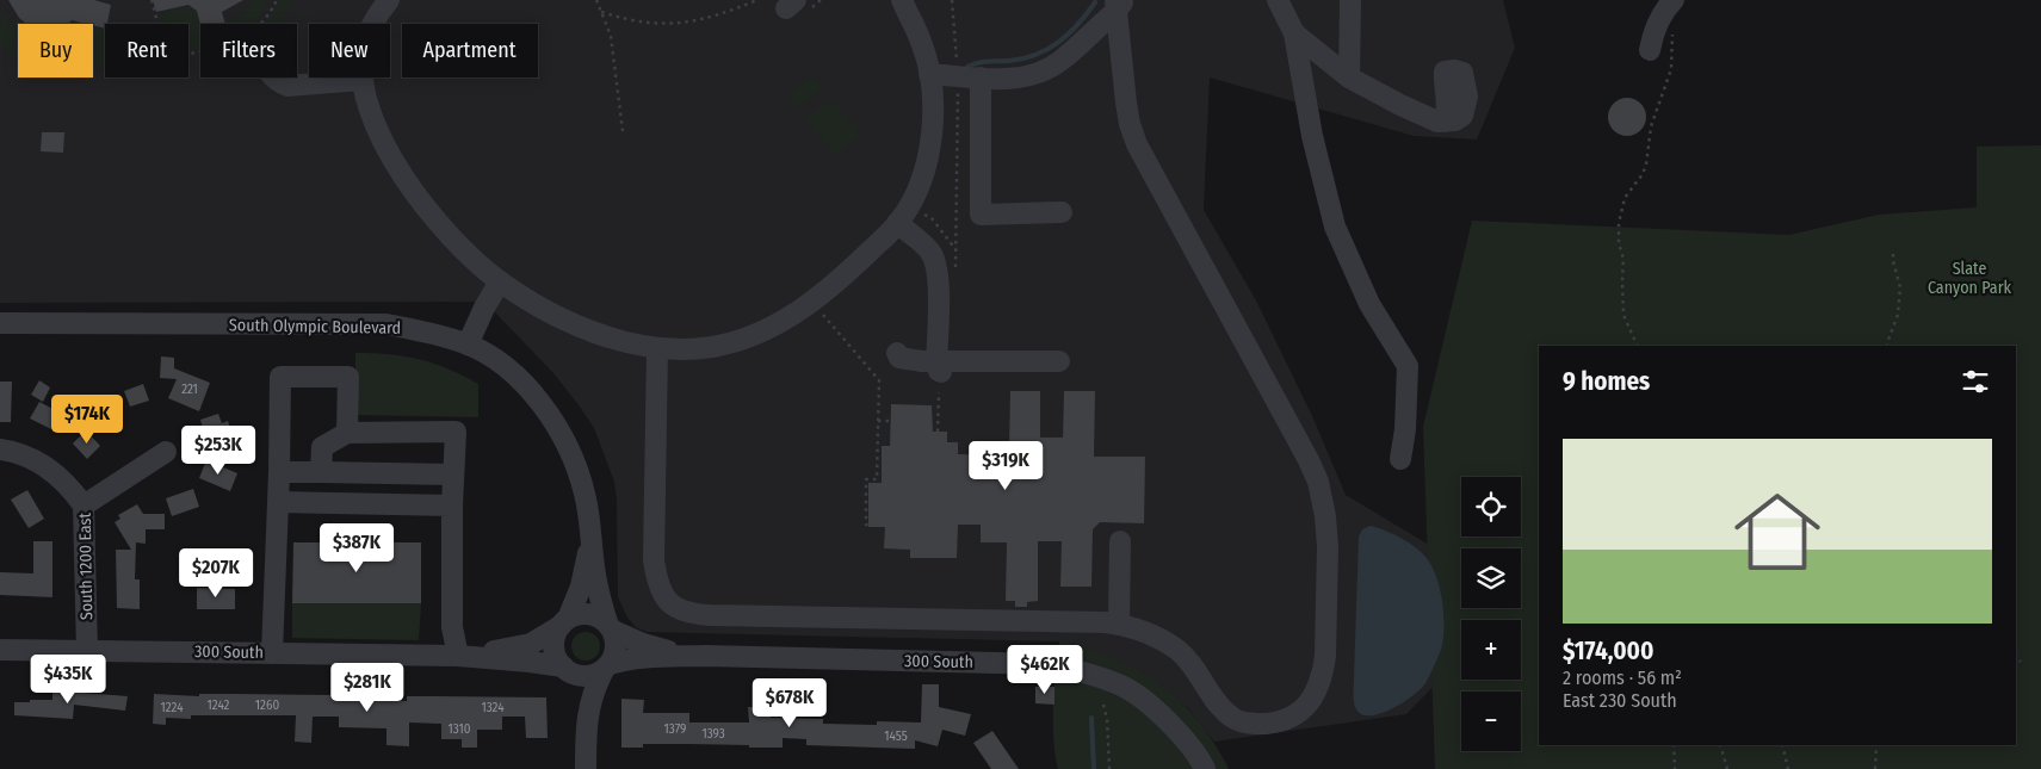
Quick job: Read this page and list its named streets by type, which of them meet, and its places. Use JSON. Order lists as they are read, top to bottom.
{
  "streets": {
    "street": ["South Olympic Boulevard", "South 1200 East", "300 South"]
  },
  "crossings": [
    ["South Olympic Boulevard", "300 South"],
    ["South 1200 East", "300 South"]
  ],
  "parks": ["Slate Canyon Park"],
  "house_numbers": [
    "221",
    "1242",
    "1260",
    "1224",
    "1324",
    "1310",
    "1379",
    "1393",
    "1455"
  ],
  "page": {
    "chip": [
      "Buy",
      "Rent",
      "Filters",
      "New",
      "Apartment"
    ],
    "heading": "9 homes",
    "price": [
      "$174K",
      "$253K",
      "$319K",
      "$387K",
      "$207K",
      "$462K",
      "$435K",
      "$281K",
      "$678K"
    ],
    "list": [
      {
        "name": "$174,000",
        "note": "2 rooms · 56 m² · East 230 South"
      }
    ],
    "map_buttons": ["+", "−"]
  }
}
